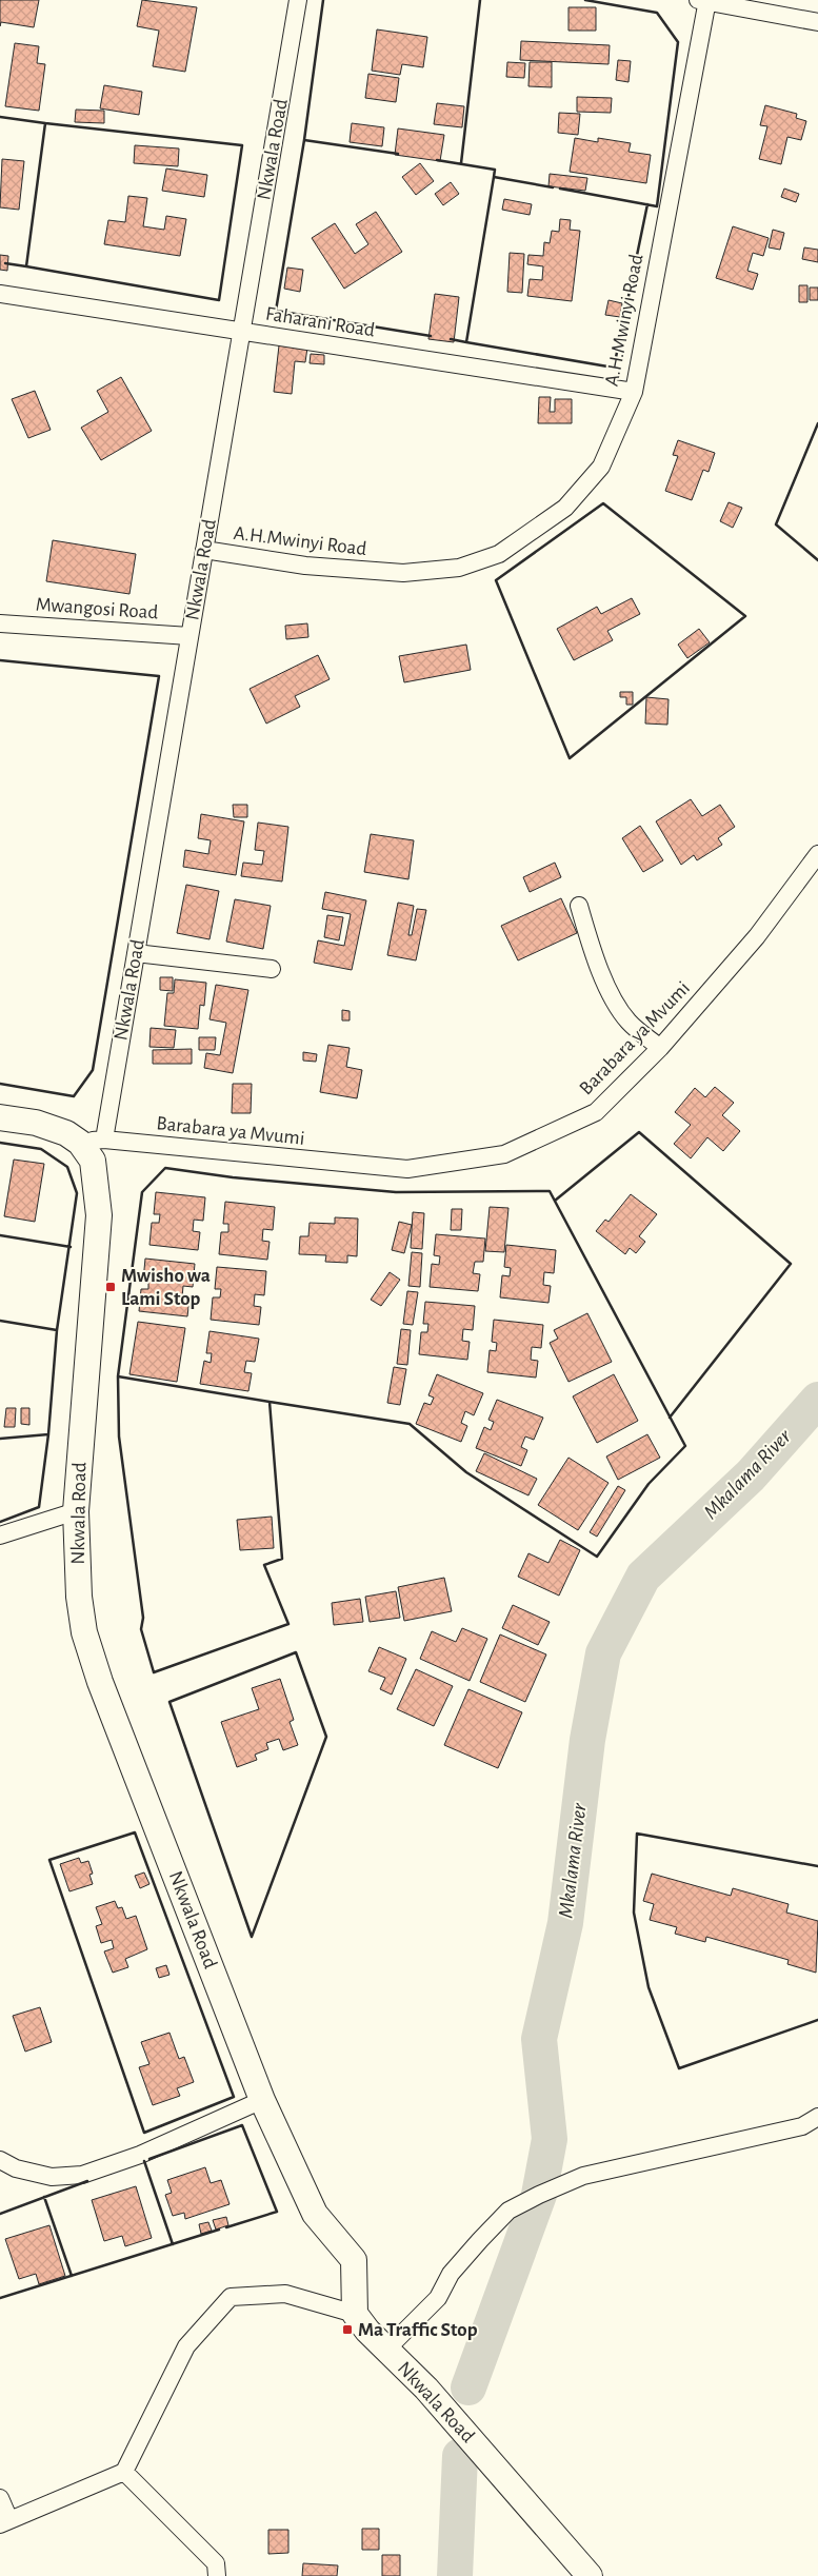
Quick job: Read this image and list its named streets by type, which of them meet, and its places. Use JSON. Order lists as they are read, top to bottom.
{
  "streets": {
    "street": [
      "Nkwala Road",
      "A.H.Mwinyi Road",
      "Faharani Road",
      "Mwangosi Road",
      "Barabara ya Mvumi"
    ]
  },
  "crossings": [
    ["Nkwala Road", "A.H.Mwinyi Road"],
    ["Nkwala Road", "Faharani Road"],
    ["Nkwala Road", "Mwangosi Road"],
    ["Nkwala Road", "Barabara ya Mvumi"],
    ["A.H.Mwinyi Road", "Faharani Road"]
  ],
  "water": ["Mkalama River"],
  "places": {
    "transit": ["Mwisho wa Lami Stop", "Ma Traffic Stop"]
  }
}
